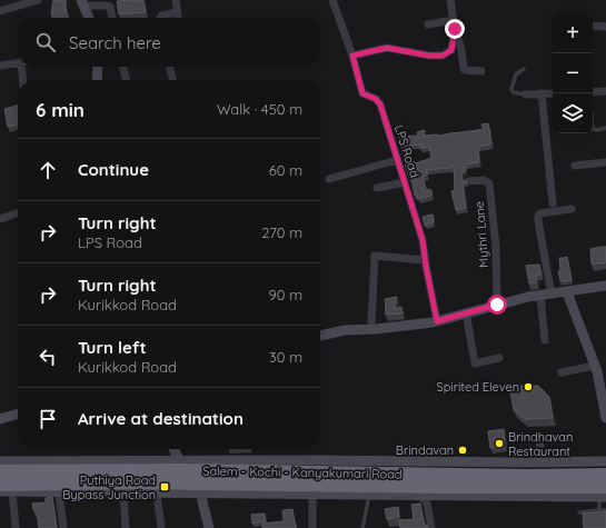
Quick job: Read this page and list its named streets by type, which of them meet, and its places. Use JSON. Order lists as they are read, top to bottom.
{
  "streets": {
    "highway": ["Salem - Kochi - Kanyakumari Road"],
    "street": ["LPS Road", "Mythri Lane"]
  },
  "places": {
    "other": ["Spirited Eleven", "Brindhavan Restaurant", "Brindavan"],
    "transit": ["Puthiya Road Bypass Junction"]
  },
  "page": {
    "map_buttons": ["+", "−"],
    "search": "Search here",
    "heading": ["6 min", "Walk · 450 m"],
    "list": [
      ["Continue", "60 m"],
      ["Turn right", "LPS Road", "270 m"],
      ["Turn right", "Kurikkod Road", "90 m"],
      ["Turn left", "Kurikkod Road", "30 m"],
      "Arrive at destination"
    ]
  }
}
